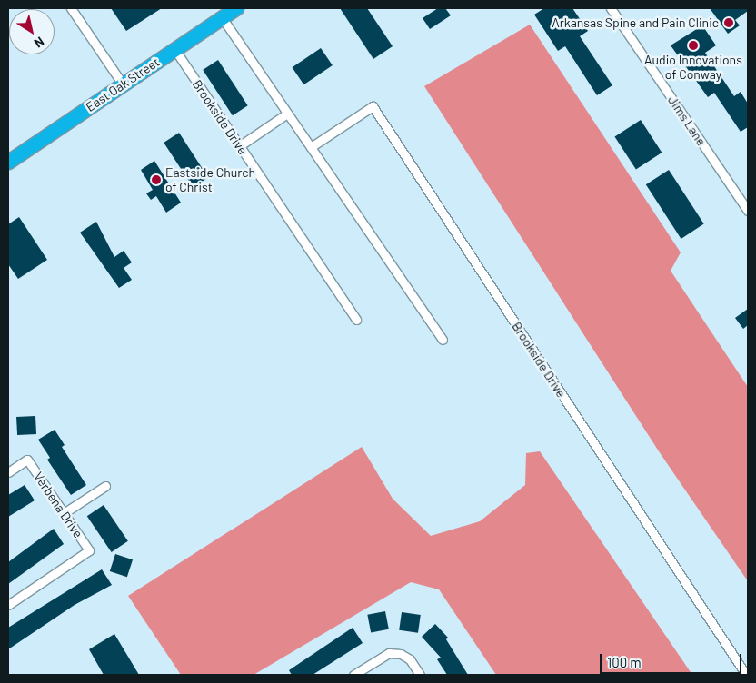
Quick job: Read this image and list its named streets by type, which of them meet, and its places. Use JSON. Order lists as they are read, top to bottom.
{
  "streets": {
    "highway": ["East Oak Street"],
    "street": ["Brookside Drive", "Jims Lane", "Verbena Drive"]
  },
  "crossings": [
    ["East Oak Street", "Brookside Drive"]
  ],
  "places": ["Arkansas Spine and Pain Clinic", "Audio Innovations of Conway", "Eastside Church of Christ"],
  "scale_bar": "100 m",
  "north": "bottom right"
}
